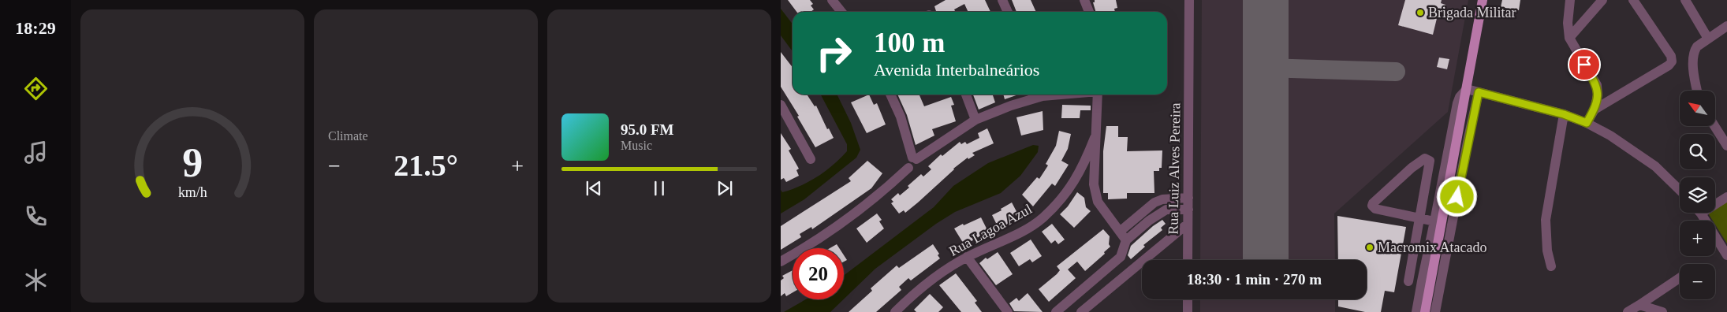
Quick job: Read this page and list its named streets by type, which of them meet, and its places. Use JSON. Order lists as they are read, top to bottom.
{
  "streets": {
    "street": ["Rua Luiz Alves Pereira", "Rua Lagoa Azul"]
  },
  "places": ["Brigada Militar", "Macromix Atacado"],
  "north": "top left",
  "page": {
    "tabs": "18:29",
    "tile": "Climate",
    "turn": ["100 m", "Avenida Interbalneários"],
    "map_buttons": ["+", "−"],
    "song": ["95.0 FM", "Music"],
    "heat": ["−", "21.5°", "+"],
    "limit": "20",
    "trip": "18:30 · 1 min · 270 m",
    "gauge": ["9", "km/h"]
  }
}
